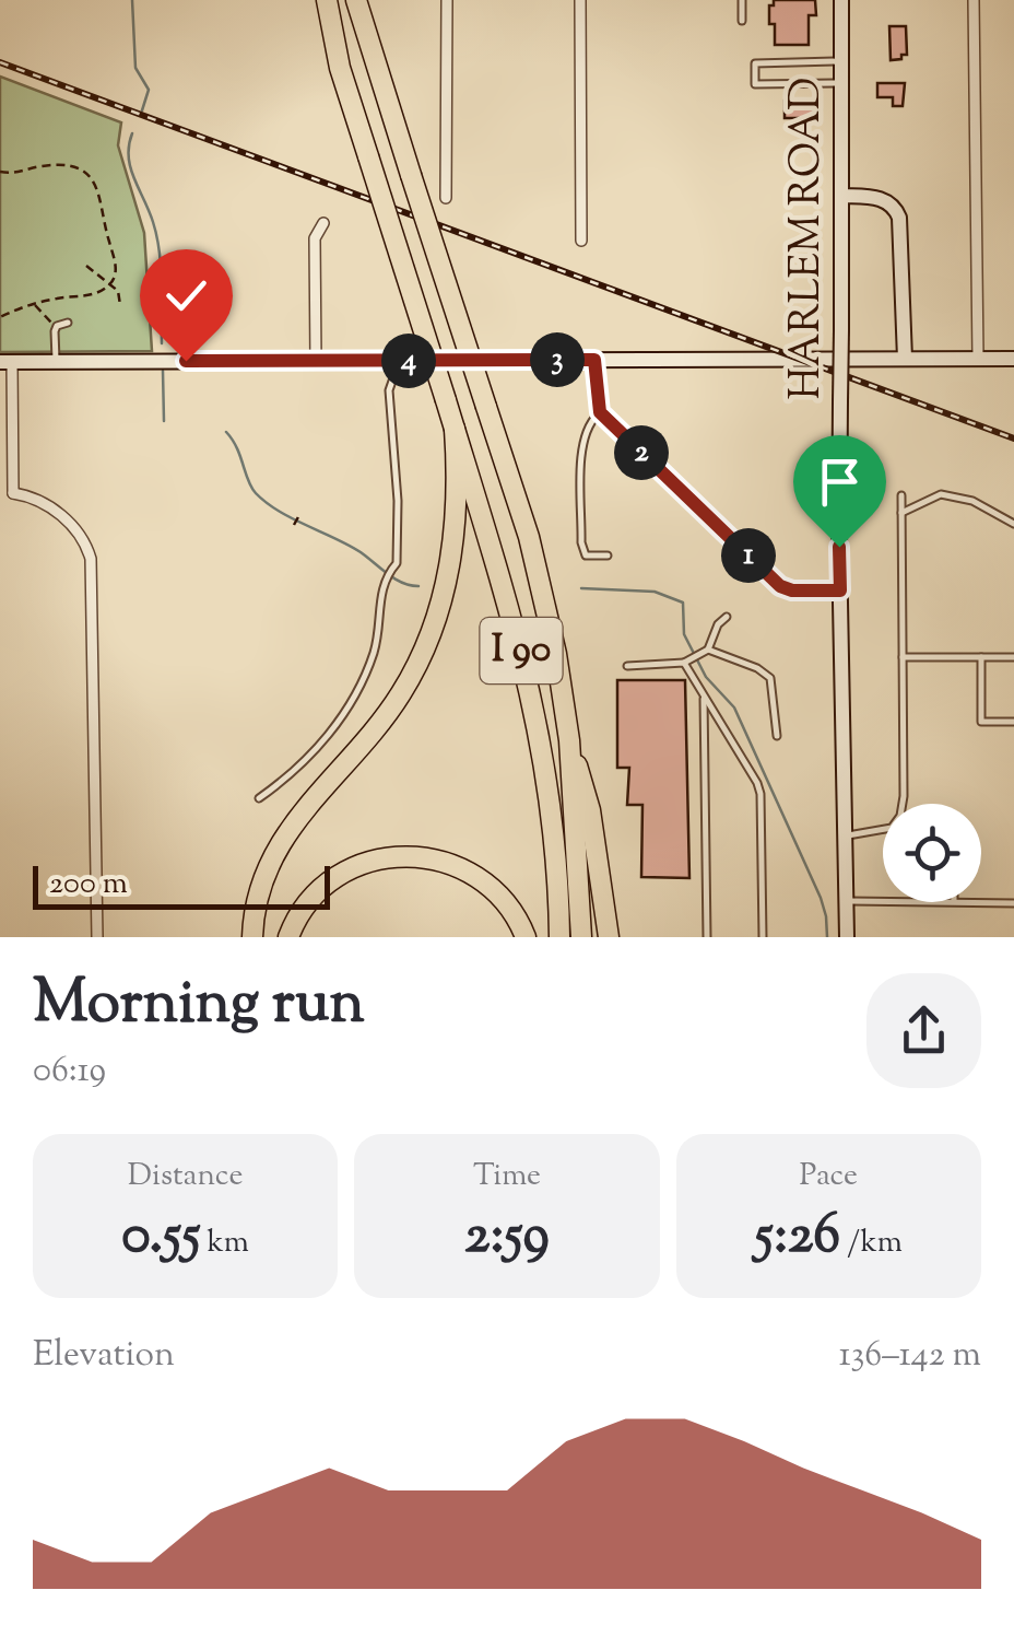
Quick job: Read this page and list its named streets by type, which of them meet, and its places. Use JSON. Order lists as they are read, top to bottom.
{
  "streets": {
    "highway": ["I 90"],
    "main road": ["HARLEM ROAD"]
  },
  "scale_bar": "200 m",
  "page": {
    "pins": [
      "3",
      "4",
      "2",
      "1"
    ],
    "scale": "200 m",
    "heading": ["Morning run", "06:19"],
    "stats": [
      ["Distance", "0.55 km"],
      ["Time", "2:59"],
      ["Pace", "5:26 /km"]
    ],
    "chart": ["Elevation", "136–142 m"]
  }
}
